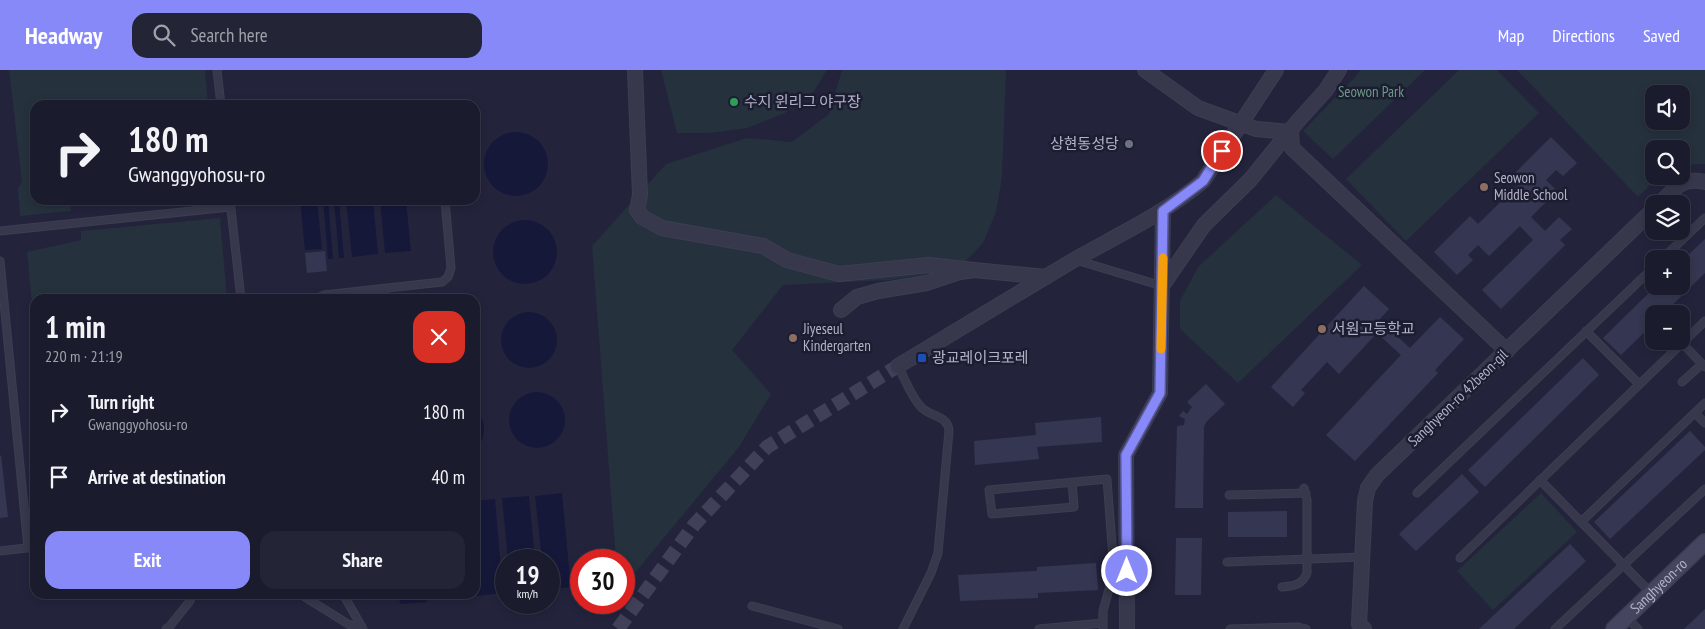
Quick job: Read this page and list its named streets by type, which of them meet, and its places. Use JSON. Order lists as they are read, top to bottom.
{
  "streets": {
    "street": ["Sanghyeon-ro 42beon-gil", "Sanghyeon-ro"]
  },
  "parks": ["Seowon Park"],
  "places": {
    "other": [
      "수지 윈리그 야구장",
      "상현동성당",
      "Seowon Middle School",
      "서원고등학교",
      "Jiyeseul Kindergarten"
    ],
    "transit": ["광교레이크포레"]
  },
  "page": {
    "header": "Headway",
    "search": "Search here",
    "nav": ["Map", "Directions", "Saved"],
    "map_buttons": ["+", "−"],
    "turn": ["180 m", "Gwanggyohosu-ro"],
    "heading": ["1 min", "220 m · 21:19"],
    "list": [
      {
        "name": "Turn right",
        "note": "Gwanggyohosu-ro",
        "value": "180 m"
      },
      {
        "name": "Arrive at destination",
        "value": "40 m"
      }
    ],
    "buttons": ["Exit", "Share"],
    "speed": "19 km/h",
    "limit": "30"
  }
}
